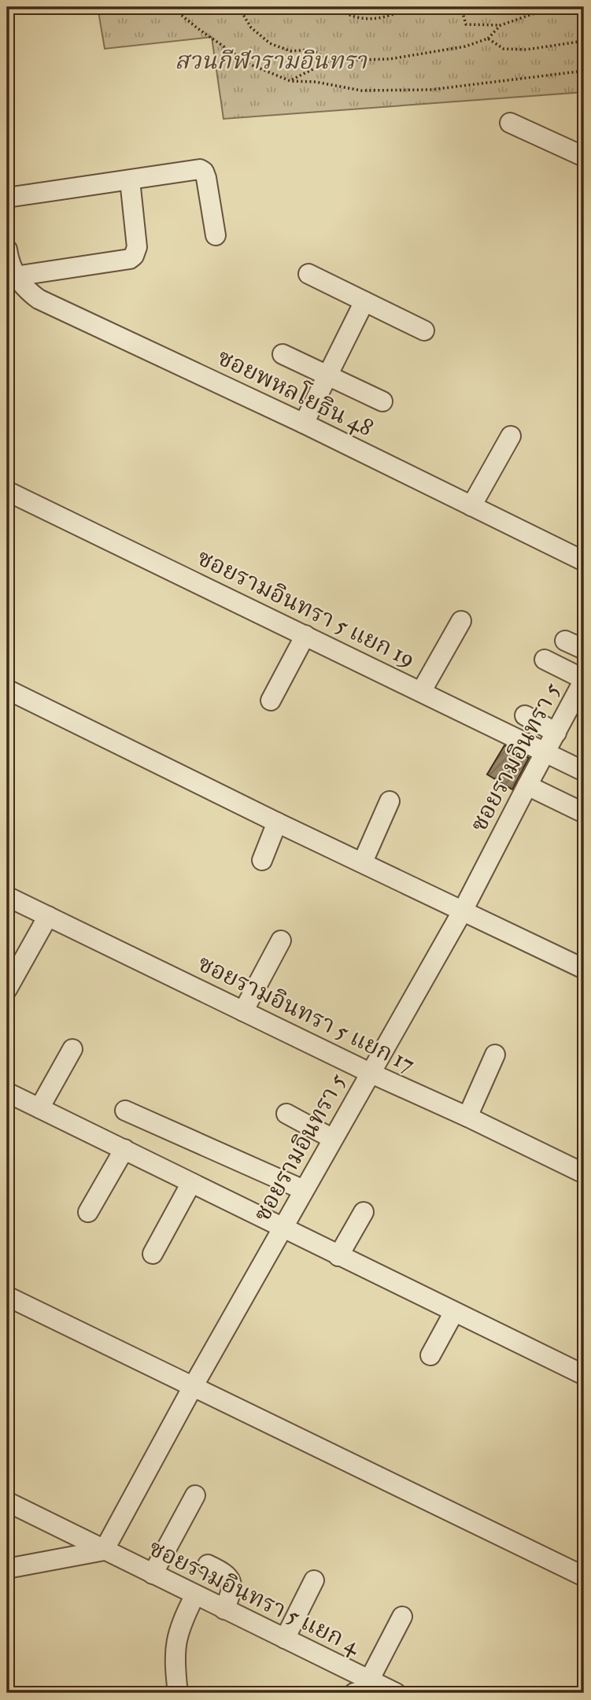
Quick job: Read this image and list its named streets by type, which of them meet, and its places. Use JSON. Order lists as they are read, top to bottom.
{
  "streets": {
    "street": [
      "ซอยพหลโยธิน 48",
      "ซอยรามอินทรา 5 แยก 19",
      "ซอยรามอินทรา 5",
      "ซอยรามอินทรา 5 แยก 17",
      "ซอยรามอินทรา 5 แยก 4"
    ]
  },
  "crossings": [
    ["ซอยรามอินทรา 5 แยก 19", "ซอยรามอินทรา 5"],
    ["ซอยรามอินทรา 5", "ซอยรามอินทรา 5 แยก 17"],
    ["ซอยรามอินทรา 5", "ซอยรามอินทรา 5 แยก 4"]
  ],
  "parks": ["สวนกีฬารามอินทรา"]
}
